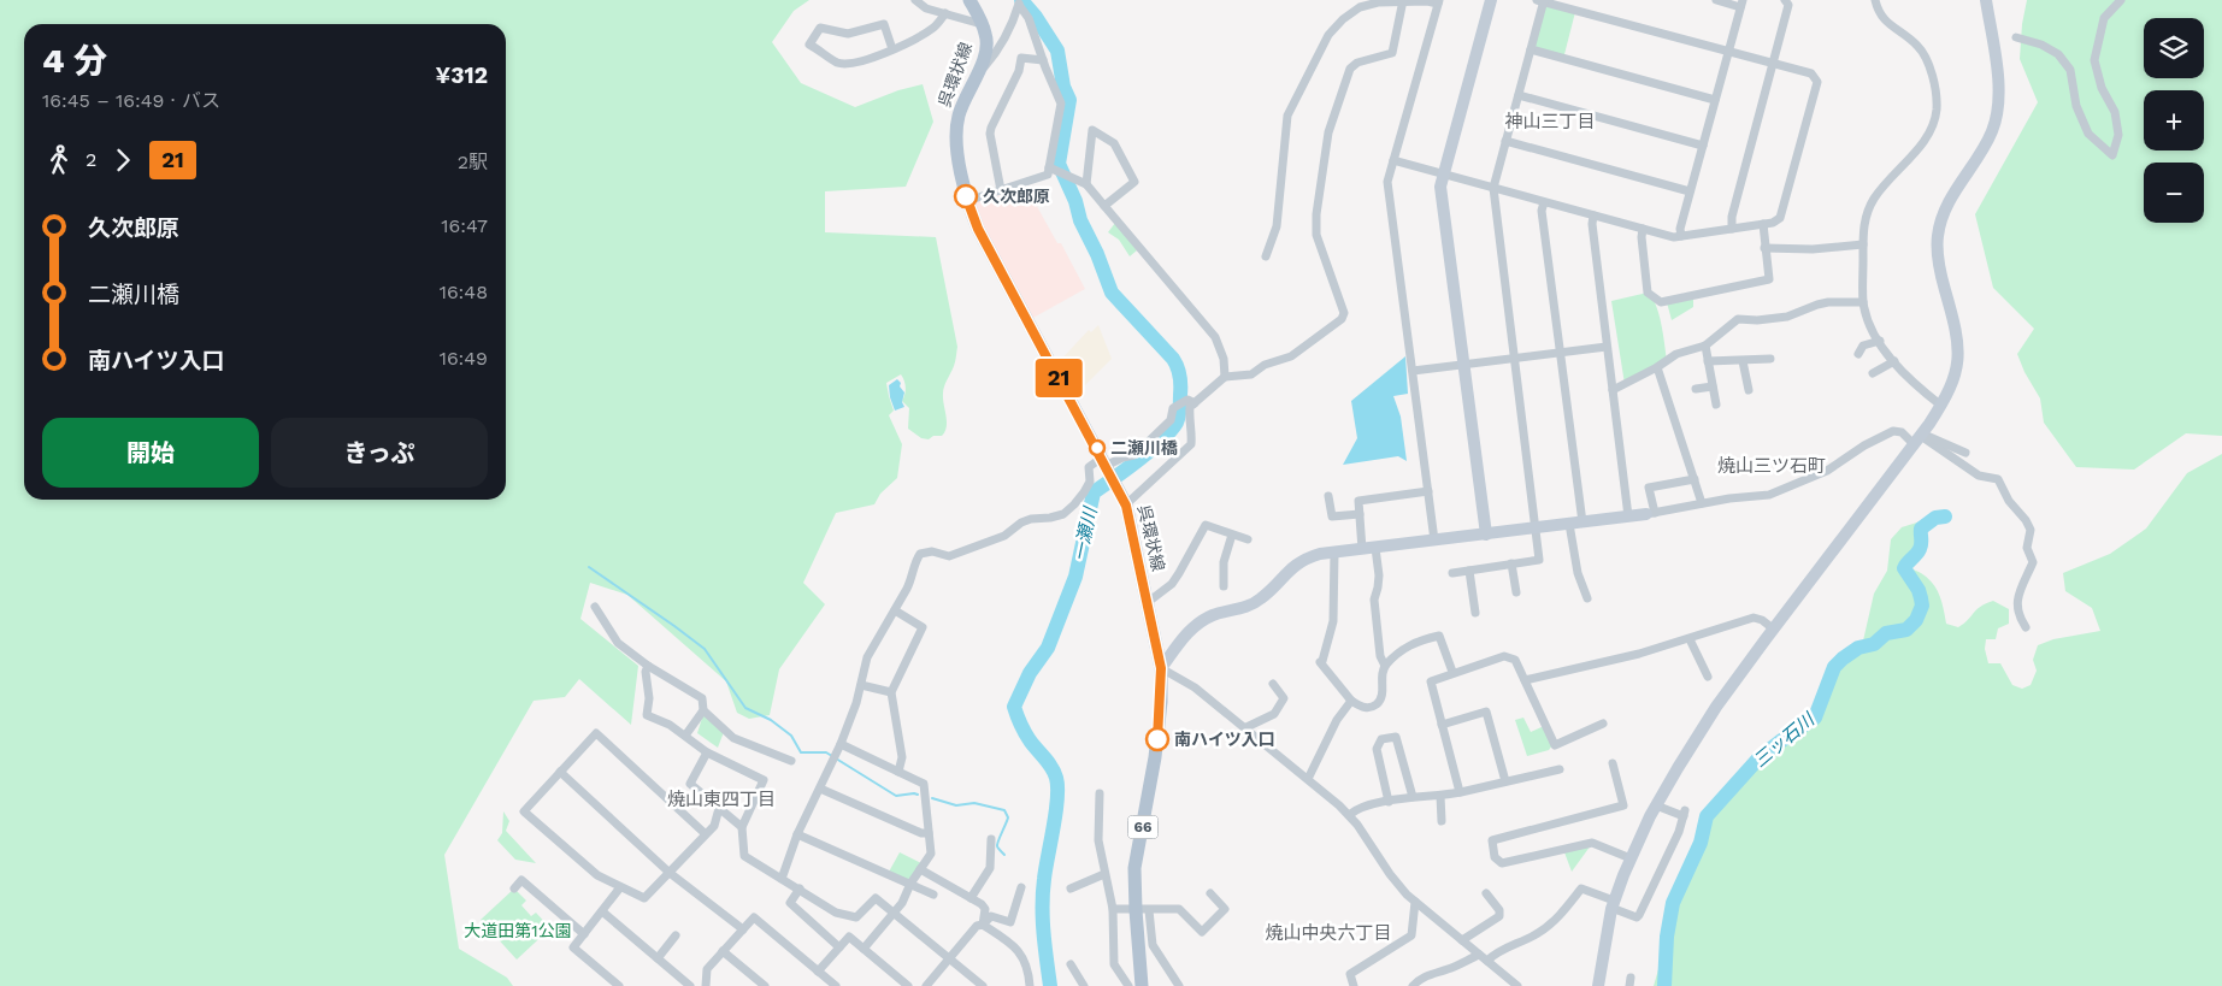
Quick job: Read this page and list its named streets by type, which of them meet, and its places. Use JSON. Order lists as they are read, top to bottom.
{
  "streets": {
    "main road": ["呉環状線", "66"]
  },
  "districts": [
    "神山三丁目",
    "焼山三ツ石町",
    "焼山東四丁目",
    "焼山中央六丁目"
  ],
  "water": ["一瀬川", "三ッ石川"],
  "parks": ["大道田第1公園"],
  "places": ["久次郎原", "二瀬川橋", "南ハイツ入口"],
  "lines": ["bus line 21"],
  "page": {
    "on_map": "21",
    "map_buttons": ["+", "−"],
    "heading": ["4 分", "16:45 – 16:49 · バス", "¥312"],
    "legs": ["2", "21", "2駅"],
    "list": [
      {
        "name": "久次郎原",
        "value": "16:47"
      },
      {
        "name": "二瀬川橋",
        "value": "16:48"
      },
      {
        "name": "南ハイツ入口",
        "value": "16:49"
      }
    ],
    "buttons": ["開始", "きっぷ"]
  }
}
